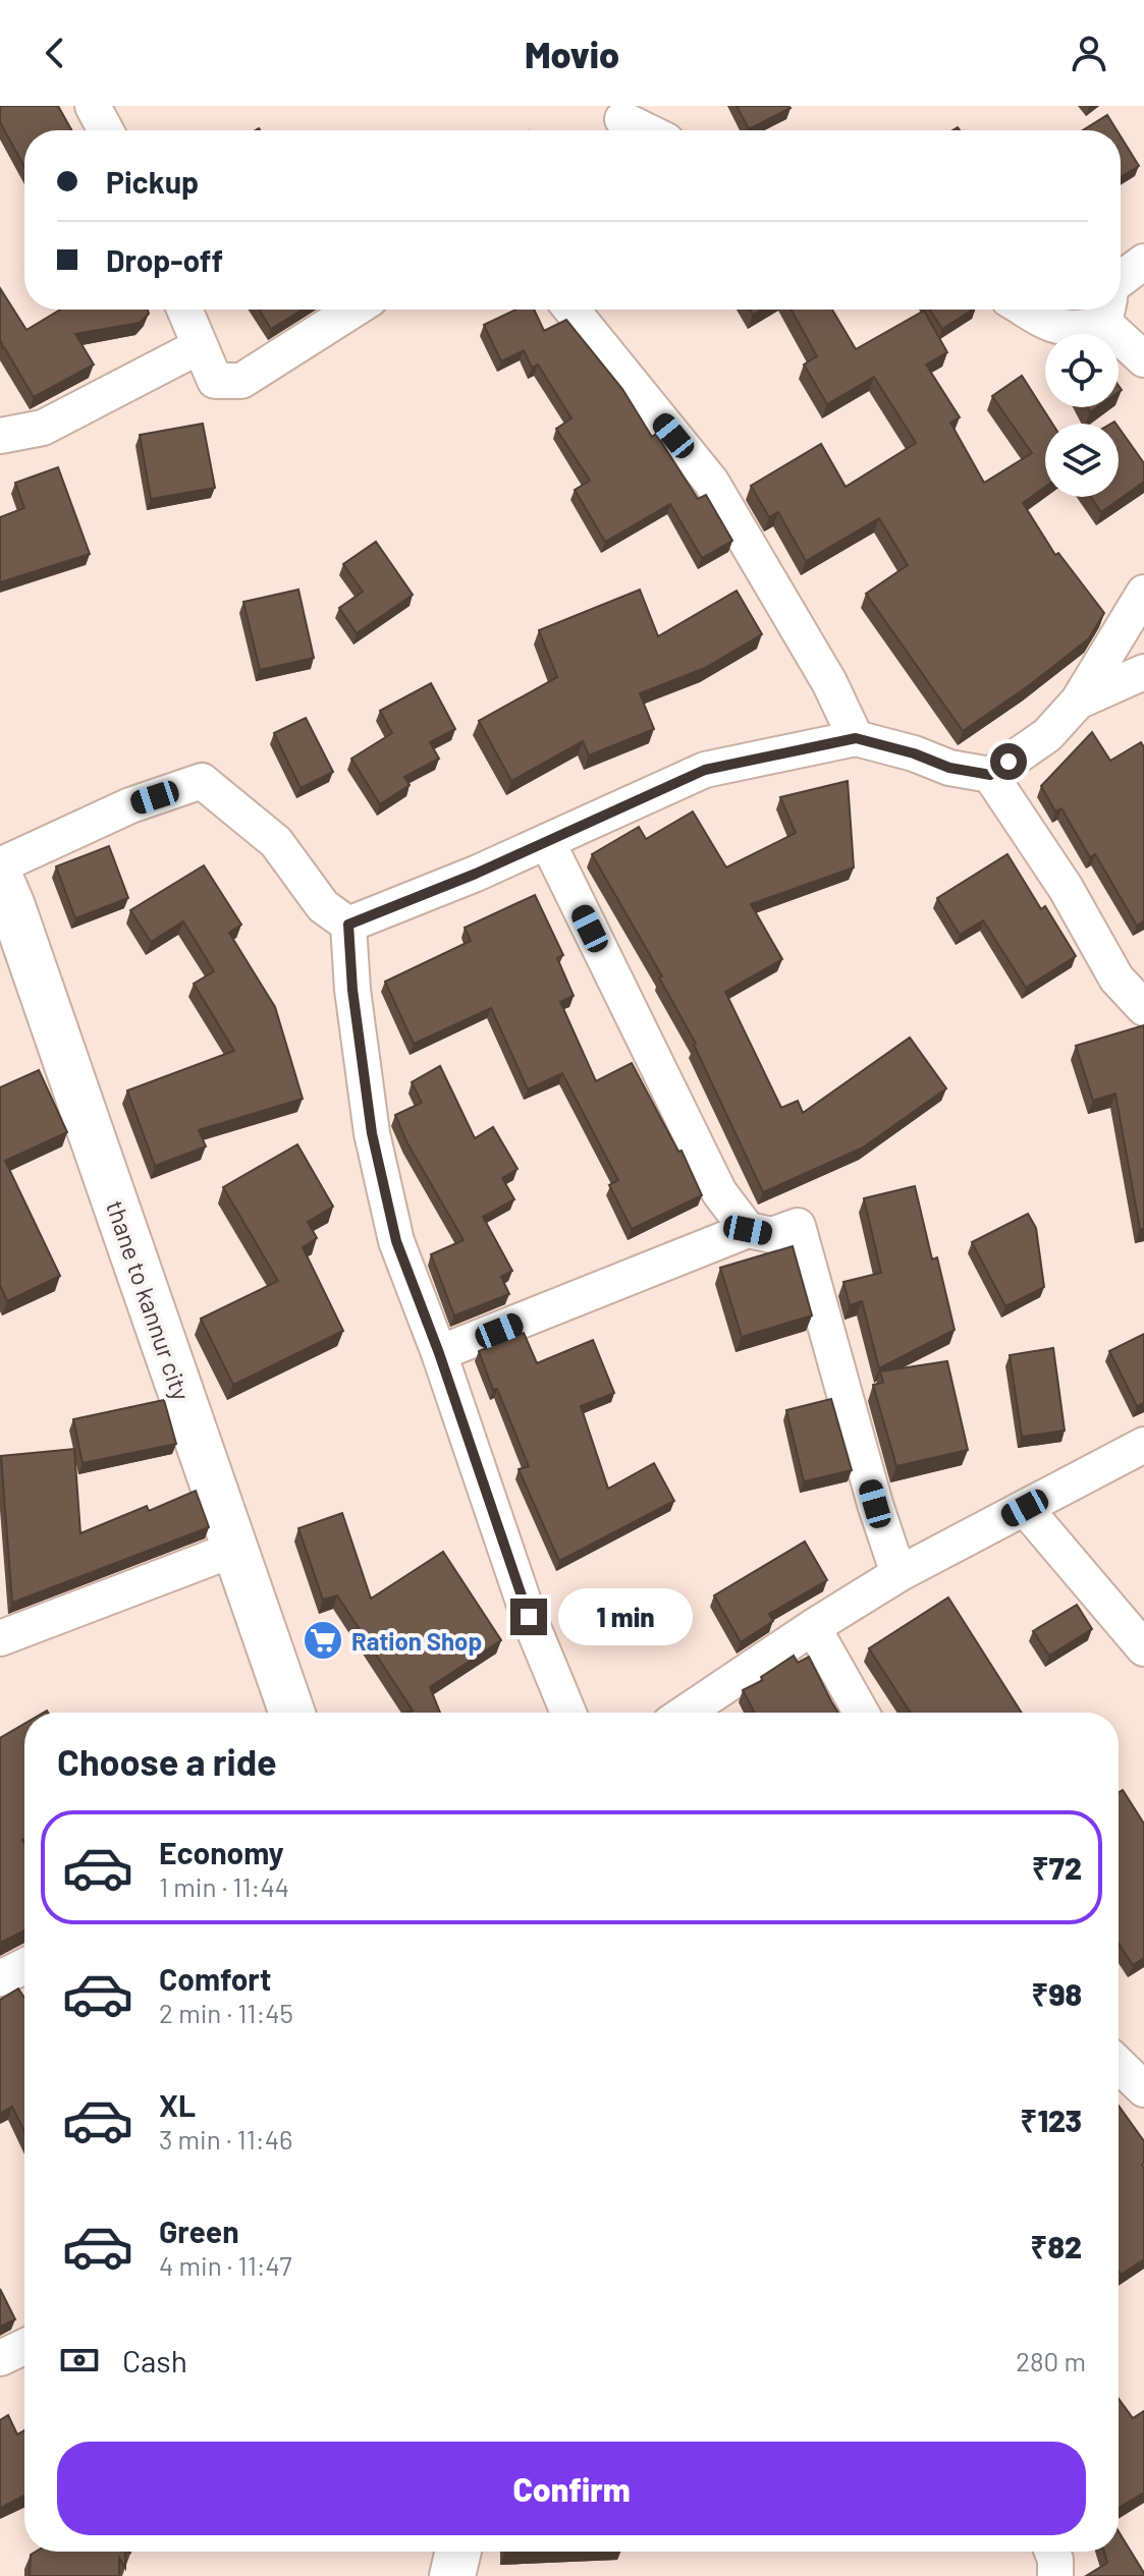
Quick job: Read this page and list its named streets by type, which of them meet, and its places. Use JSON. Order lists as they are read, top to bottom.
{
  "streets": {
    "street": ["thane to kannur city"]
  },
  "places": {
    "supermarket": ["Ration Shop"]
  },
  "page": {
    "header": "Movio",
    "banner": ["Pickup", "Drop-off"],
    "bubble": "1 min",
    "heading": "Choose a ride",
    "list": [
      {
        "name": "Economy",
        "note": "1 min · 11:44",
        "value": "₹72"
      },
      {
        "name": "Comfort",
        "note": "2 min · 11:45",
        "value": "₹98"
      },
      {
        "name": "XL",
        "note": "3 min · 11:46",
        "value": "₹123"
      },
      {
        "name": "Green",
        "note": "4 min · 11:47",
        "value": "₹82"
      }
    ],
    "pay": ["Cash", "280 m"],
    "buttons": "Confirm"
  }
}
